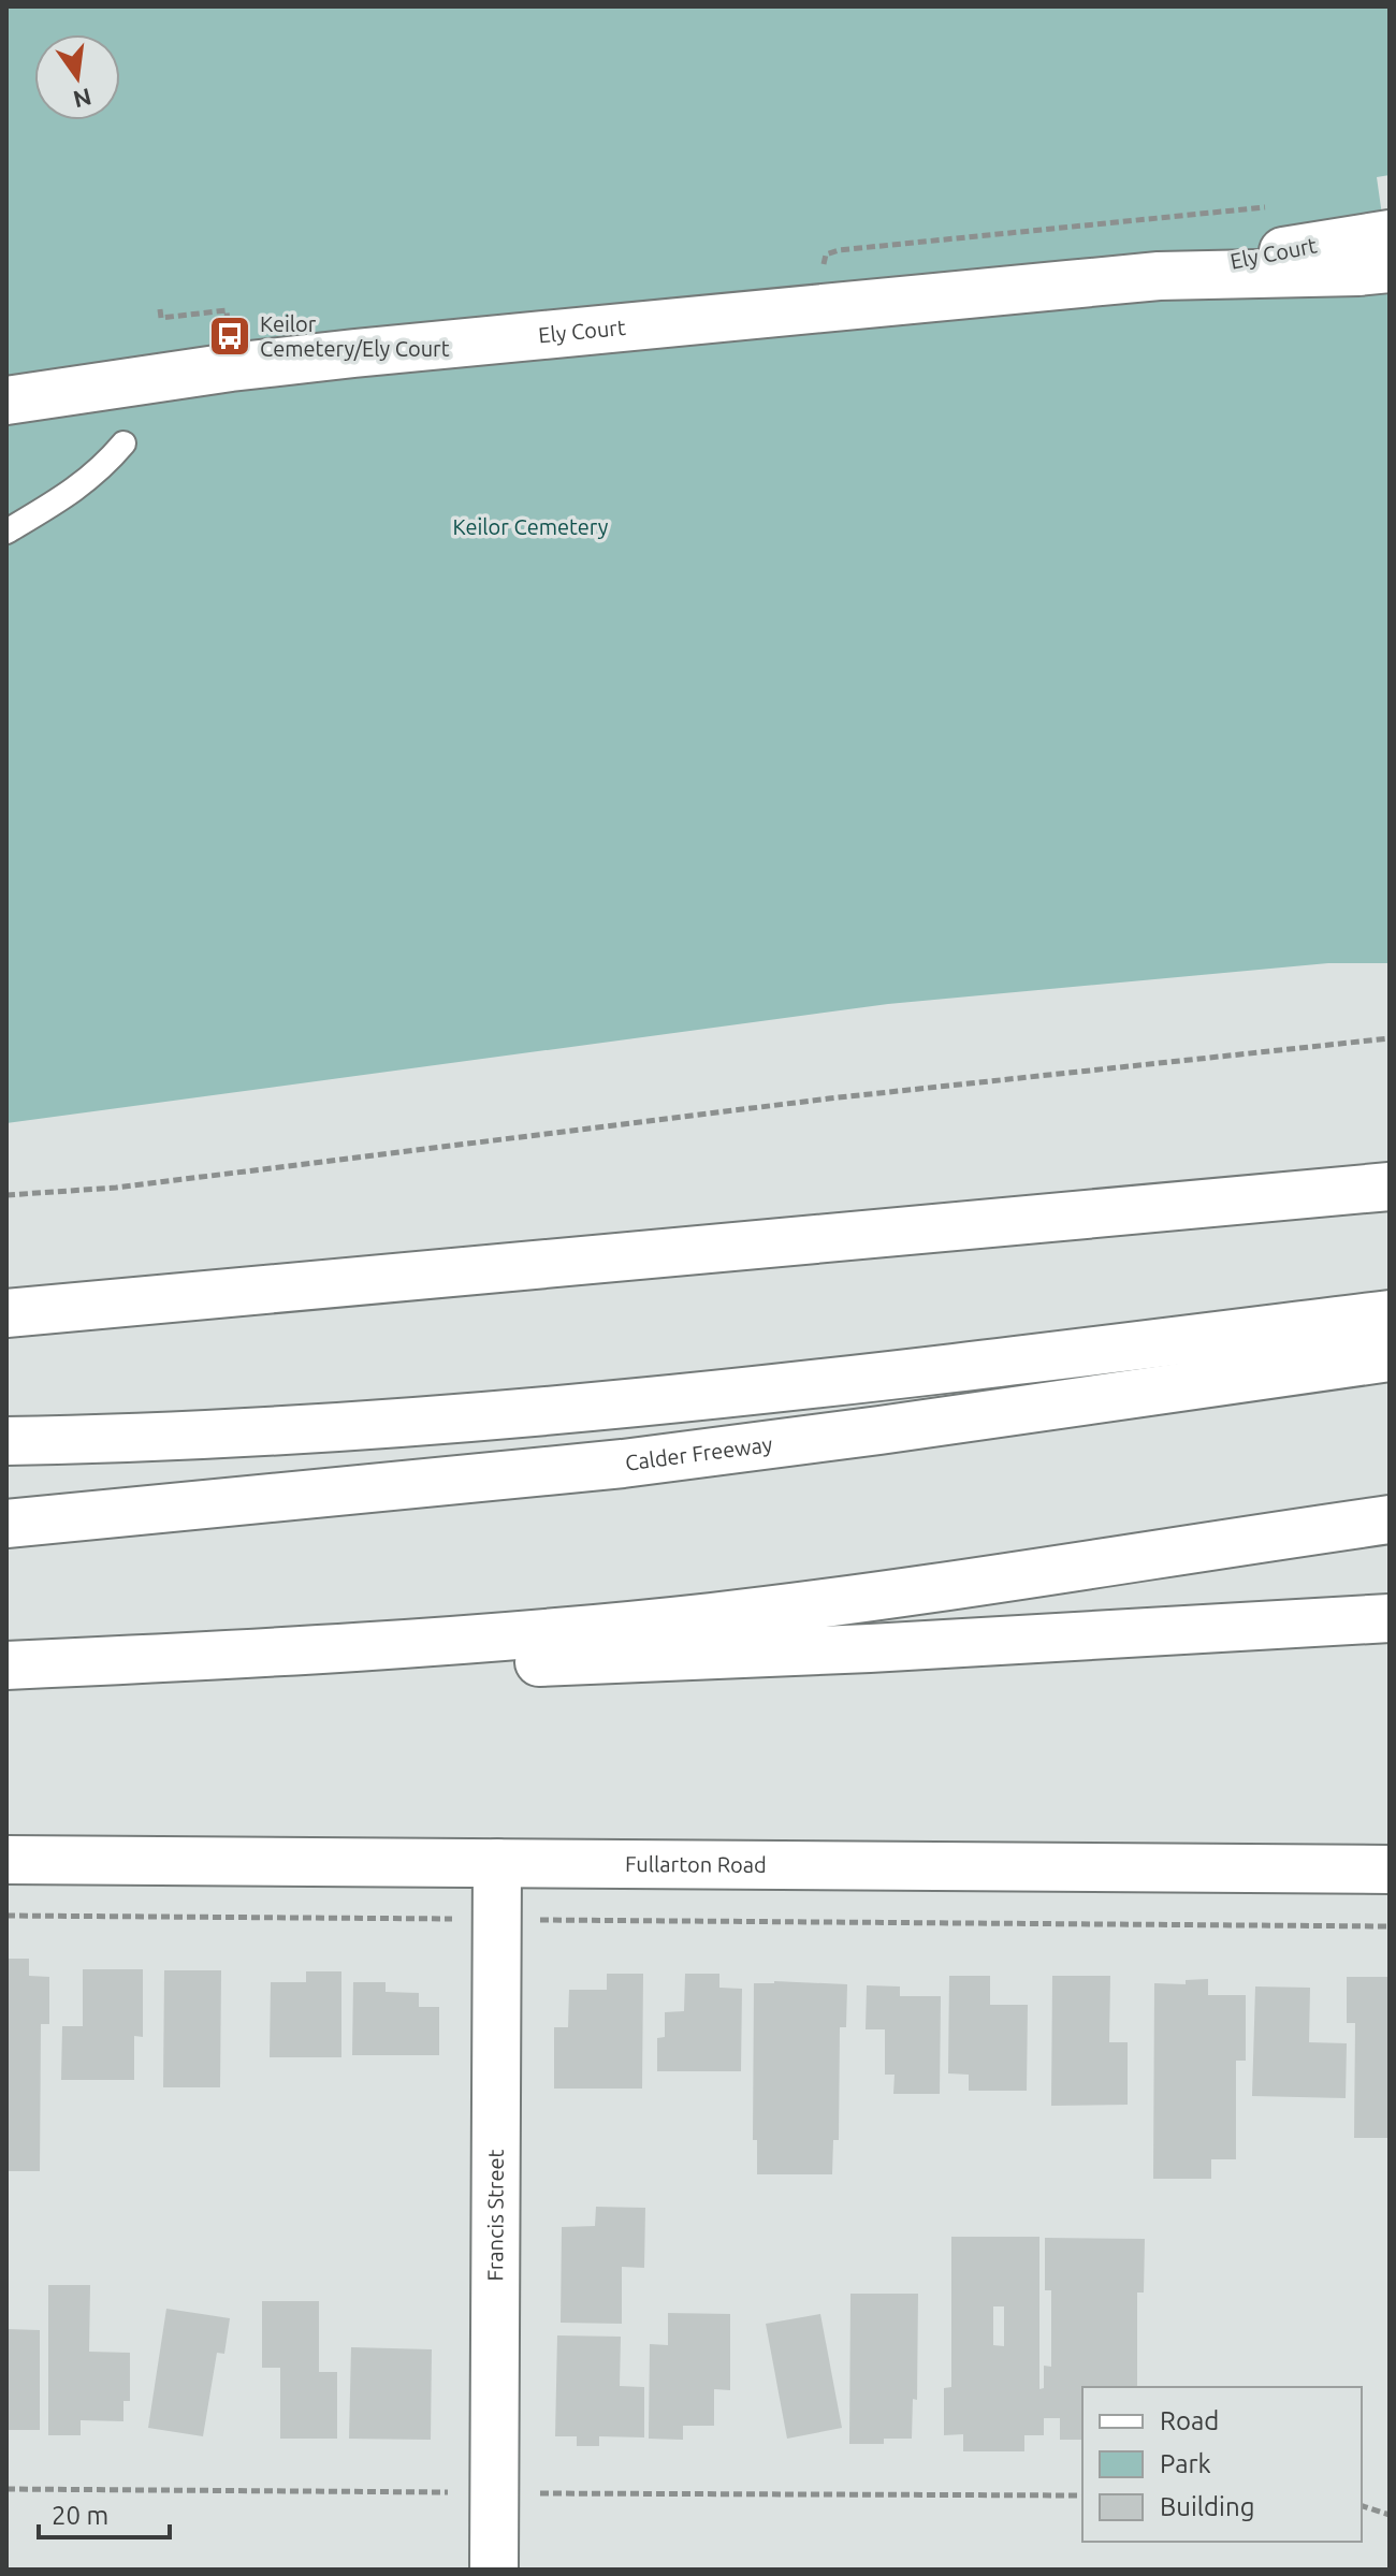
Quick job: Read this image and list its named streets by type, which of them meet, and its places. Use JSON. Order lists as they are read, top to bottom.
{
  "streets": {
    "main road": [
      "Ely Court",
      "Calder Freeway",
      "Fullarton Road",
      "Francis Street"
    ]
  },
  "crossings": [
    ["Fullarton Road", "Francis Street"]
  ],
  "parks": ["Keilor Cemetery"],
  "places": {
    "bus stop": ["Keilor Cemetery/Ely Court"]
  },
  "legend": ["Road", "Park", "Building"],
  "scale_bar": "20 m",
  "north": "bottom"
}
